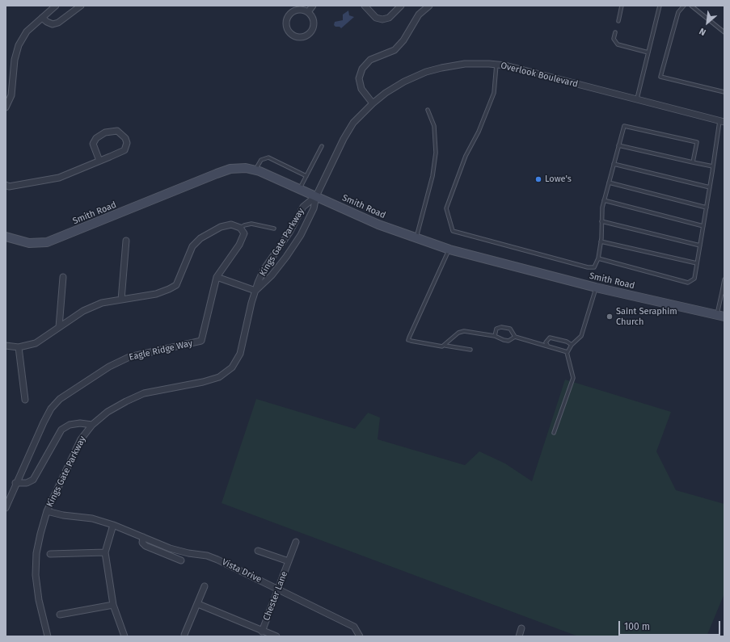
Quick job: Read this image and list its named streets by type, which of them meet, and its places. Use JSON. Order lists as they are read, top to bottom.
{
  "streets": {
    "street": [
      "Overlook Boulevard",
      "Smith Road",
      "Kings Gate Parkway",
      "Eagle Ridge Way",
      "Vista Drive",
      "Chester Lane"
    ]
  },
  "crossings": [
    ["Overlook Boulevard", "Smith Road"],
    ["Overlook Boulevard", "Kings Gate Parkway"],
    ["Smith Road", "Kings Gate Parkway"],
    ["Kings Gate Parkway", "Vista Drive"],
    ["Vista Drive", "Chester Lane"]
  ],
  "places": ["Lowe's", "Saint Seraphim Church"],
  "scale_bar": "100 m",
  "north": "bottom left"
}
